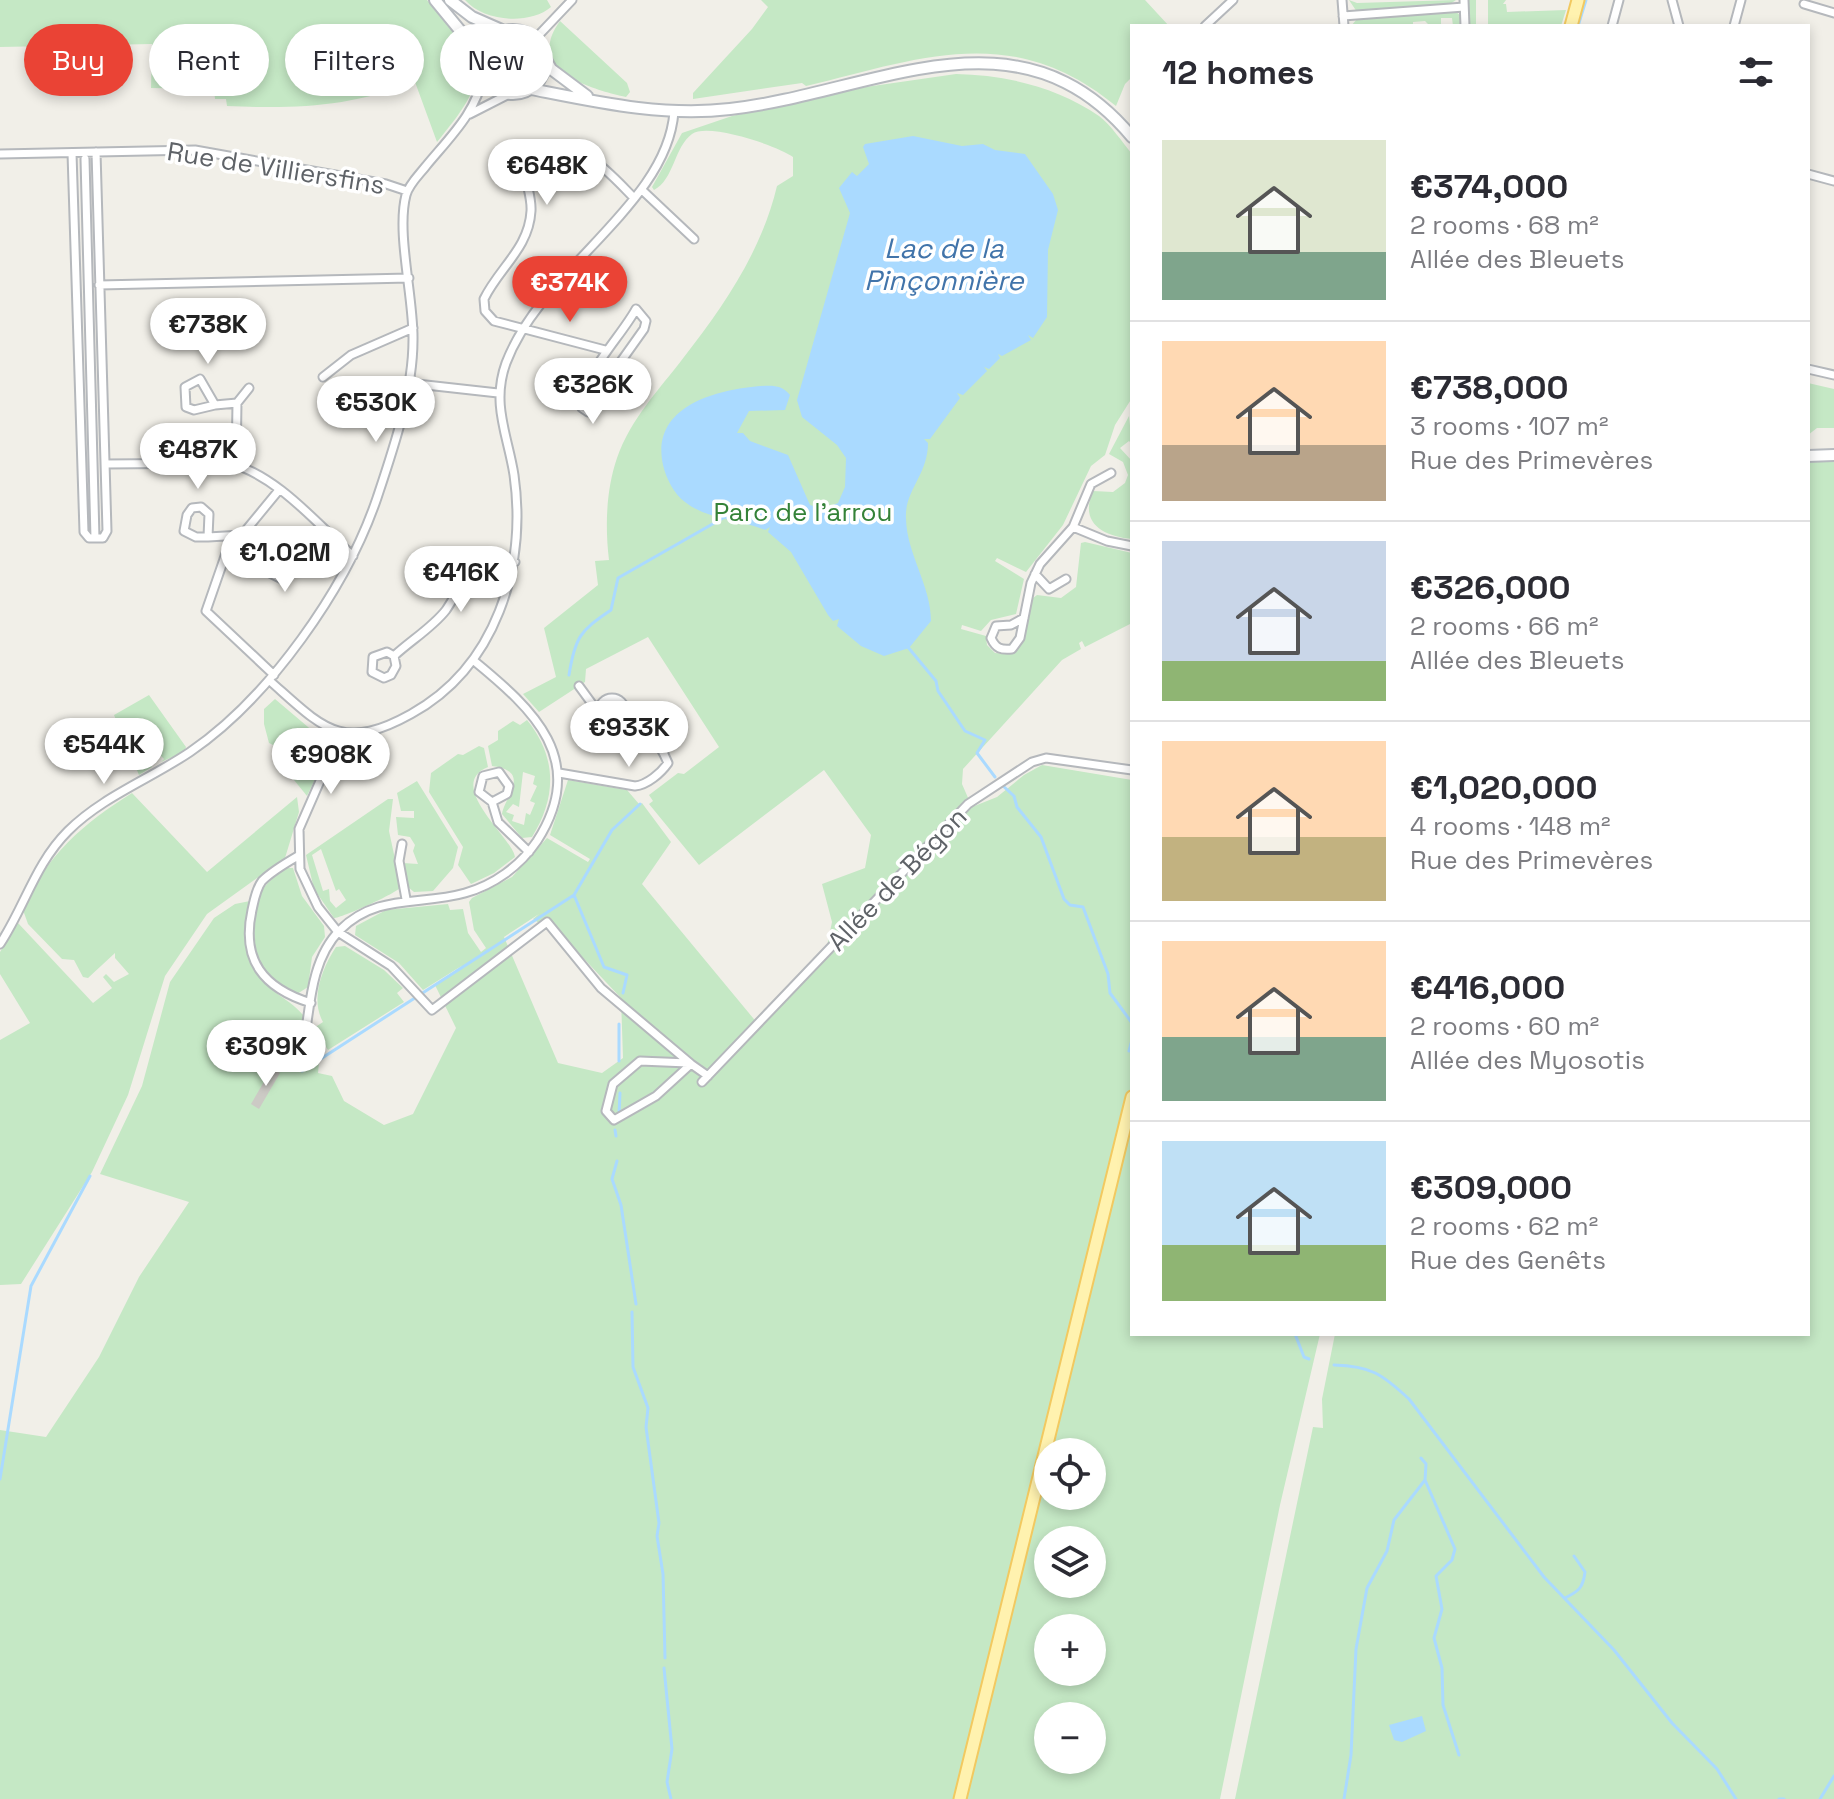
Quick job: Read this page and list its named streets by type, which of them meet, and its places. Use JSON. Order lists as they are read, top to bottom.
{
  "streets": {
    "street": ["Rue de Villiersfins", "Allée de Bégon"]
  },
  "water": ["Lac de la Pinçonnière"],
  "parks": ["Parc de l'arrou"],
  "page": {
    "chip": [
      "Buy",
      "Rent",
      "Filters",
      "New"
    ],
    "heading": "12 homes",
    "list": [
      {
        "name": "€374,000",
        "note": "2 rooms · 68 m² · Allée des Bleuets"
      },
      {
        "name": "€738,000",
        "note": "3 rooms · 107 m² · Rue des Primevères"
      },
      {
        "name": "€326,000",
        "note": "2 rooms · 66 m² · Allée des Bleuets"
      },
      {
        "name": "€1,020,000",
        "note": "4 rooms · 148 m² · Rue des Primevères"
      },
      {
        "name": "€416,000",
        "note": "2 rooms · 60 m² · Allée des Myosotis"
      },
      {
        "name": "€309,000",
        "note": "2 rooms · 62 m² · Rue des Genêts"
      }
    ],
    "price": [
      "€648K",
      "€374K",
      "€738K",
      "€326K",
      "€530K",
      "€487K",
      "€1.02M",
      "€416K",
      "€933K",
      "€544K",
      "€908K",
      "€309K"
    ],
    "map_buttons": ["+", "−"]
  }
}
